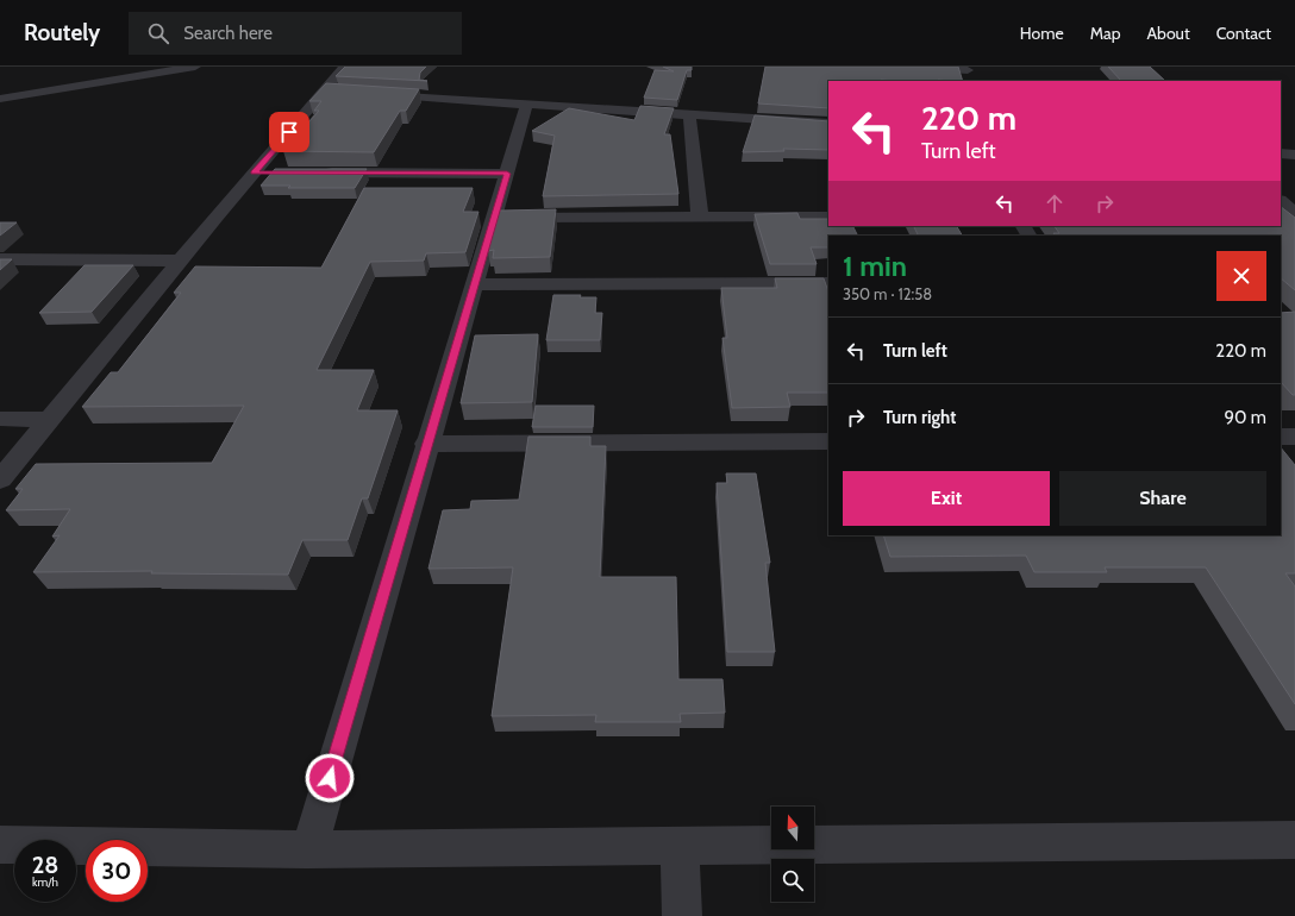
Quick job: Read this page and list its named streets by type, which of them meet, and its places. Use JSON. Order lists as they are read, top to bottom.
{
  "north": "top",
  "page": {
    "header": "Routely",
    "search": "Search here",
    "nav": [
      "Home",
      "Map",
      "About",
      "Contact"
    ],
    "turn": ["220 m", "Turn left"],
    "heading": ["1 min", "350 m · 12:58"],
    "list": [
      {
        "name": "Turn left",
        "value": "220 m"
      },
      {
        "name": "Turn right",
        "value": "90 m"
      }
    ],
    "buttons": ["Exit", "Share"],
    "speed": "28 km/h",
    "limit": "30"
  }
}
